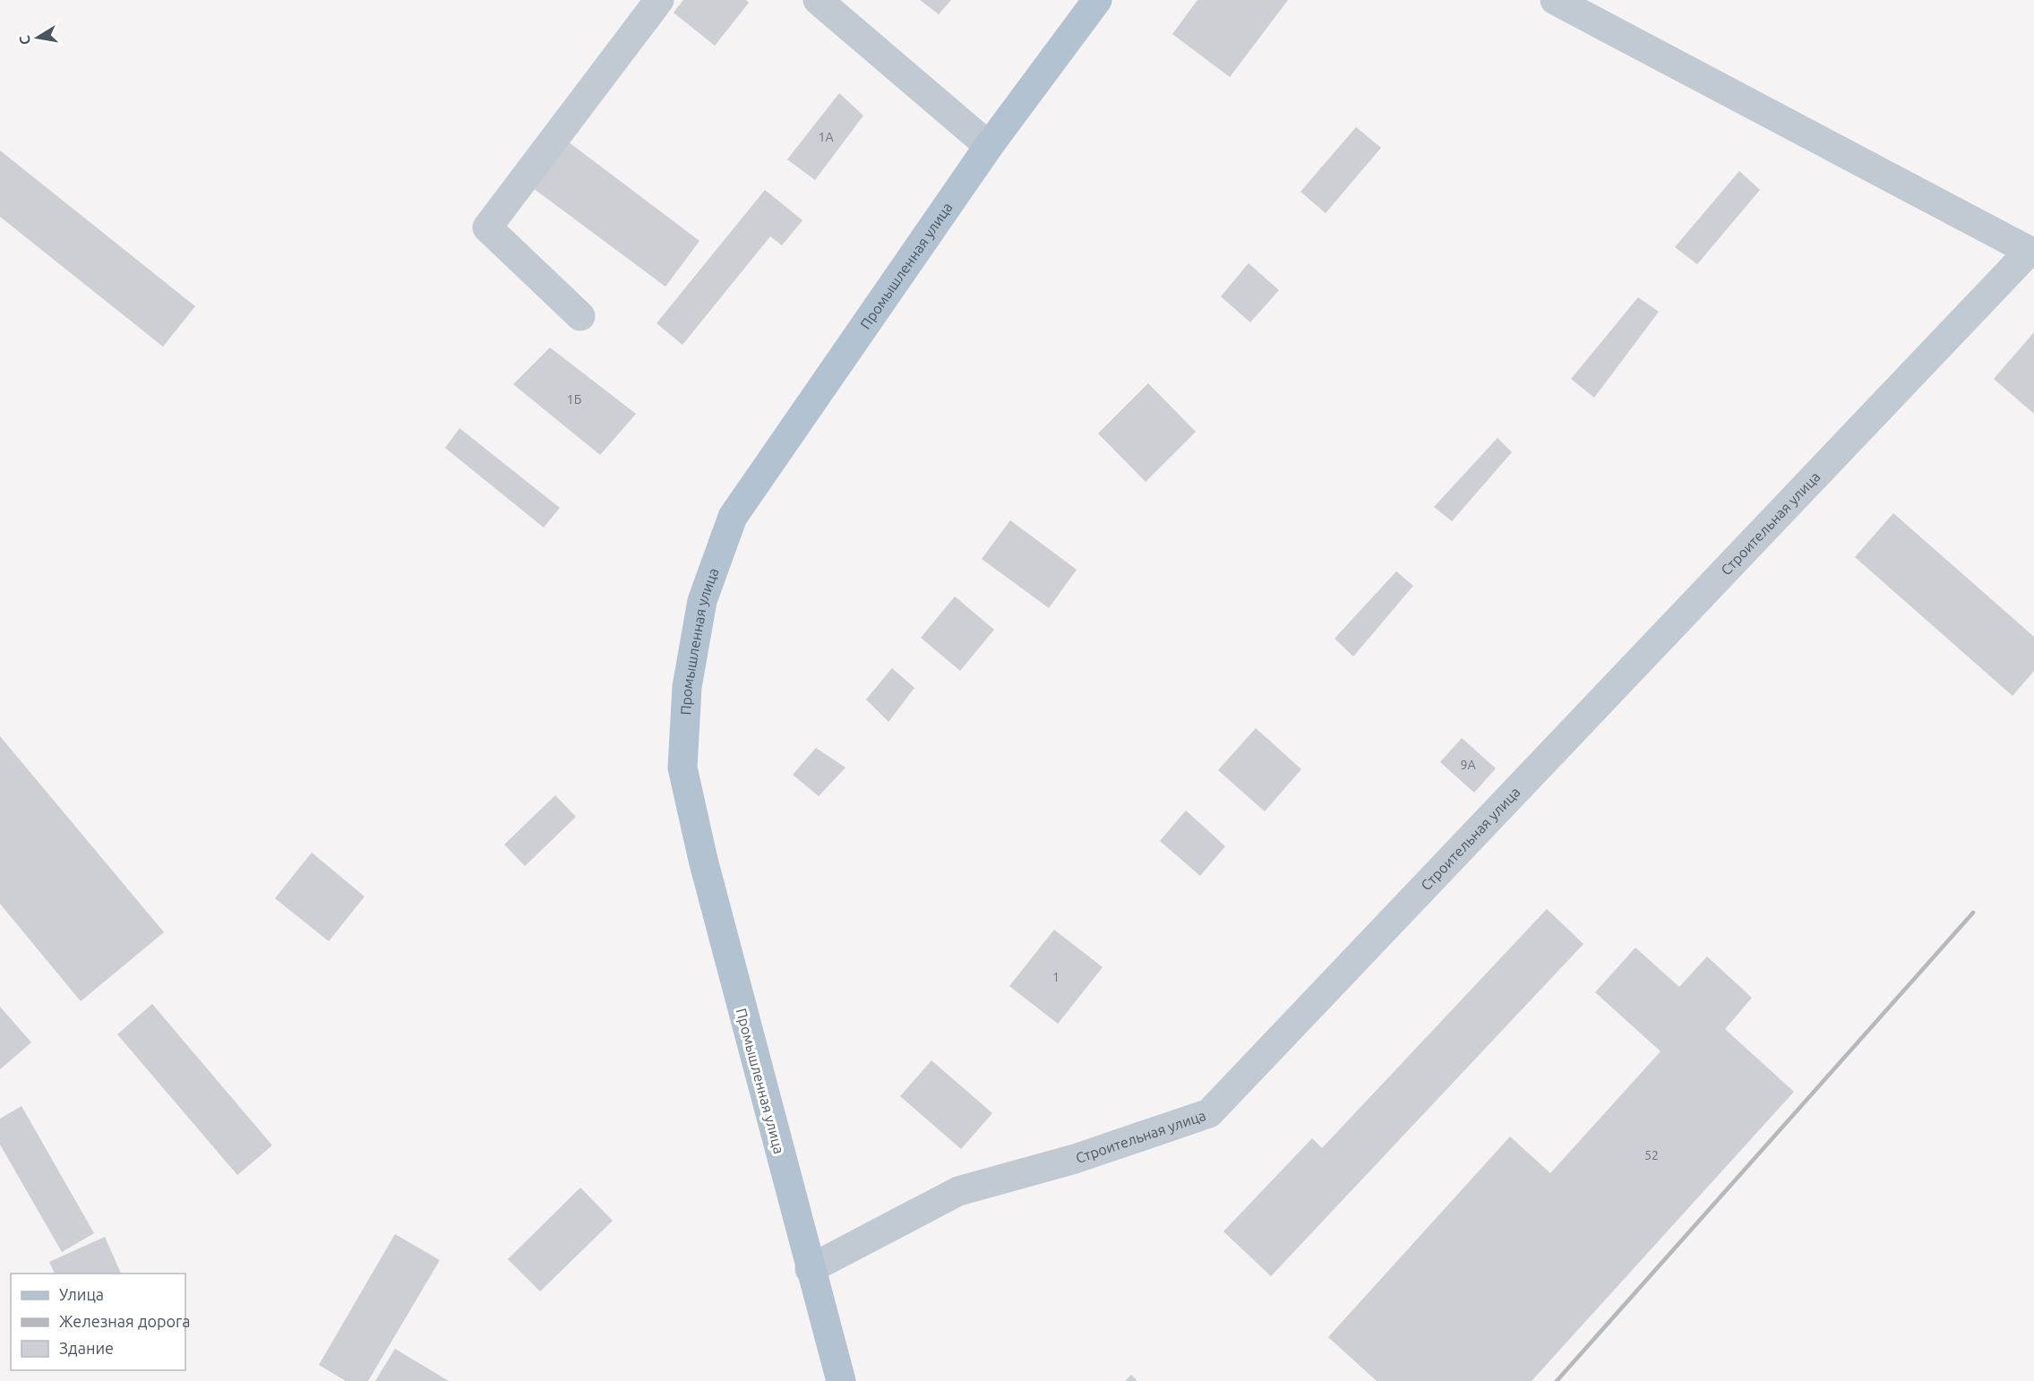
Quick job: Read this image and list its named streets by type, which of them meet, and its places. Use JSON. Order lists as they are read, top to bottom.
{
  "streets": {
    "main road": ["Промышленная улица"],
    "street": ["Строительная улица"]
  },
  "crossings": [
    ["Промышленная улица", "Строительная улица"]
  ],
  "house_numbers": [
    "1А",
    "1Б",
    "9А",
    "1",
    "52"
  ],
  "legend": ["Улица", "Железная дорога", "Здание"],
  "north": "left"
}
